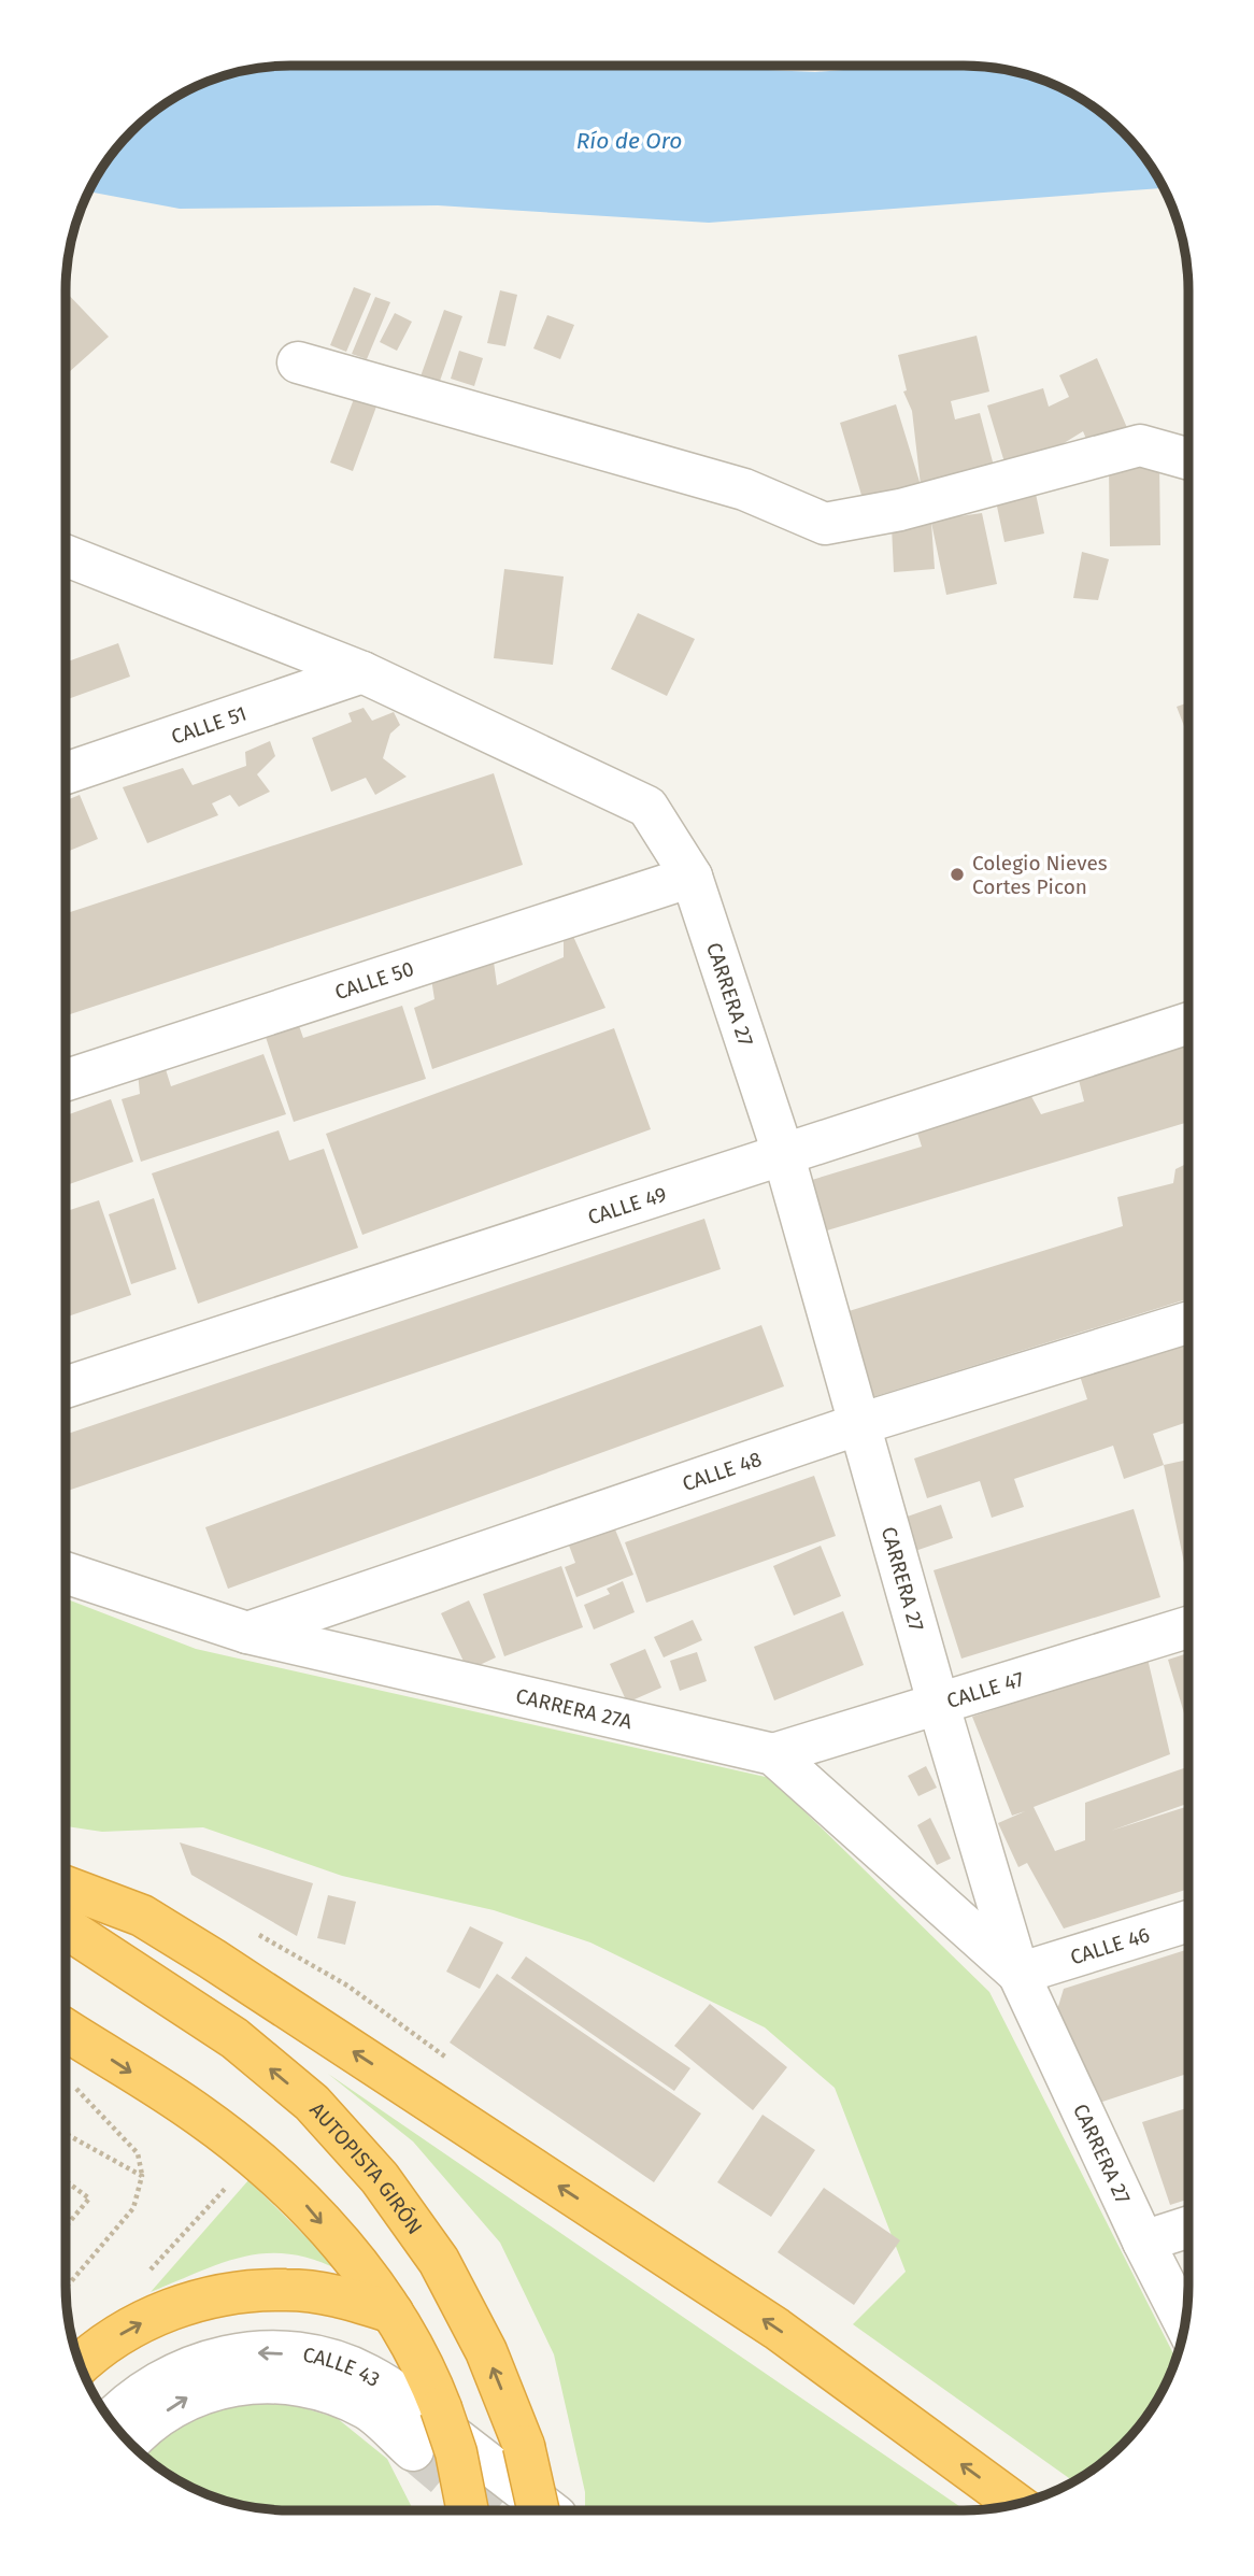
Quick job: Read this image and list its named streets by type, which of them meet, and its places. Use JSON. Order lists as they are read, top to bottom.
{
  "streets": {
    "highway": ["AUTOPISTA GIRÓN"],
    "street": [
      "CALLE 51",
      "CALLE 50",
      "CARRERA 27",
      "CALLE 49",
      "CALLE 48",
      "CALLE 47",
      "CARRERA 27A",
      "CALLE 46",
      "CALLE 43"
    ]
  },
  "crossings": [
    ["CALLE 51", "CARRERA 27"],
    ["CALLE 50", "CARRERA 27"],
    ["CARRERA 27", "CALLE 49"],
    ["CARRERA 27", "CALLE 48"],
    ["CARRERA 27", "CALLE 47"],
    ["CARRERA 27", "CARRERA 27A"],
    ["CARRERA 27", "CALLE 46"],
    ["CALLE 48", "CARRERA 27A"],
    ["CALLE 47", "CARRERA 27A"],
    ["CARRERA 27A", "CALLE 46"]
  ],
  "water": ["Río de Oro"],
  "places": ["Colegio Nieves Cortes Picon"]
}
